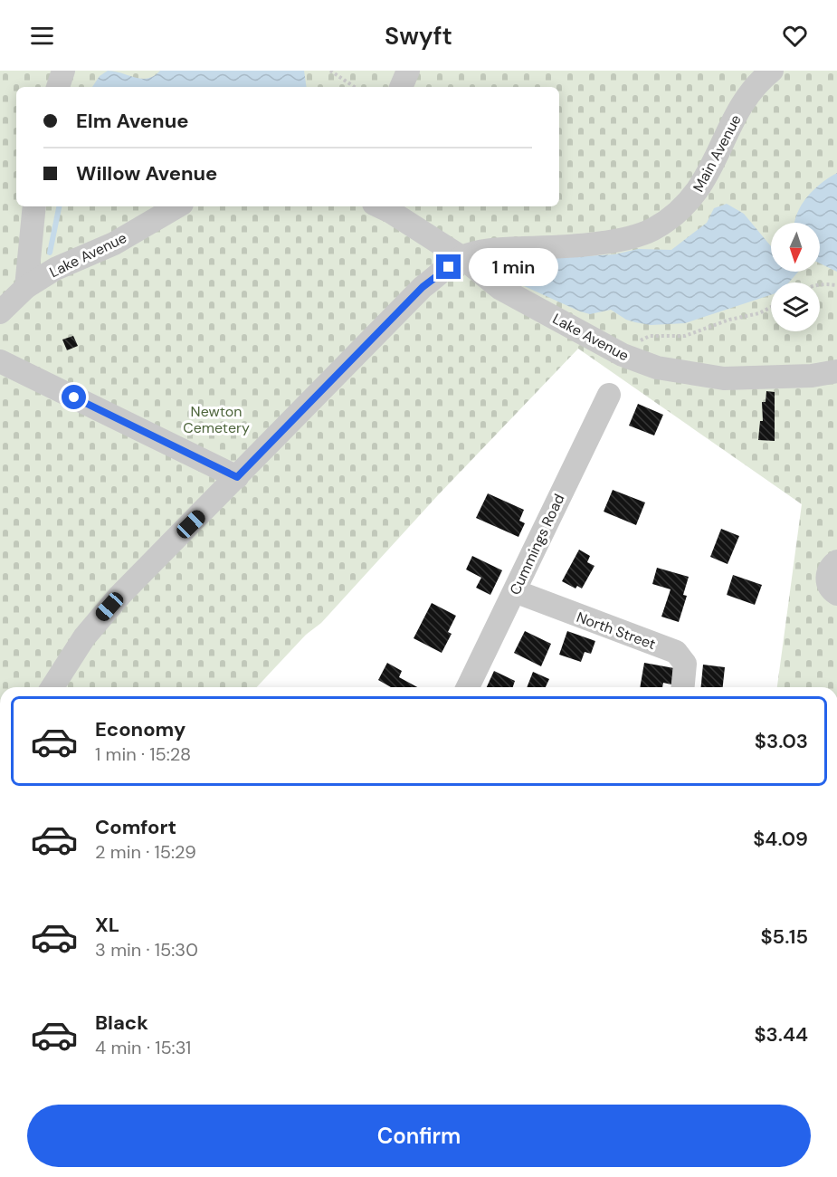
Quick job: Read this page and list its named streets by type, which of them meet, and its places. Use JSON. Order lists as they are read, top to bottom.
{
  "streets": {
    "street": [
      "Main Avenue",
      "Lake Avenue",
      "Cummings Road",
      "North Street"
    ]
  },
  "crossings": [
    ["Main Avenue", "Lake Avenue"],
    ["Cummings Road", "North Street"]
  ],
  "parks": ["Newton Cemetery"],
  "north": "bottom",
  "page": {
    "header": "Swyft",
    "banner": ["Elm Avenue", "Willow Avenue"],
    "bubble": "1 min",
    "list": [
      {
        "name": "Economy",
        "note": "1 min · 15:28",
        "value": "$3.03"
      },
      {
        "name": "Comfort",
        "note": "2 min · 15:29",
        "value": "$4.09"
      },
      {
        "name": "XL",
        "note": "3 min · 15:30",
        "value": "$5.15"
      },
      {
        "name": "Black",
        "note": "4 min · 15:31",
        "value": "$3.44"
      }
    ],
    "buttons": "Confirm"
  }
}
